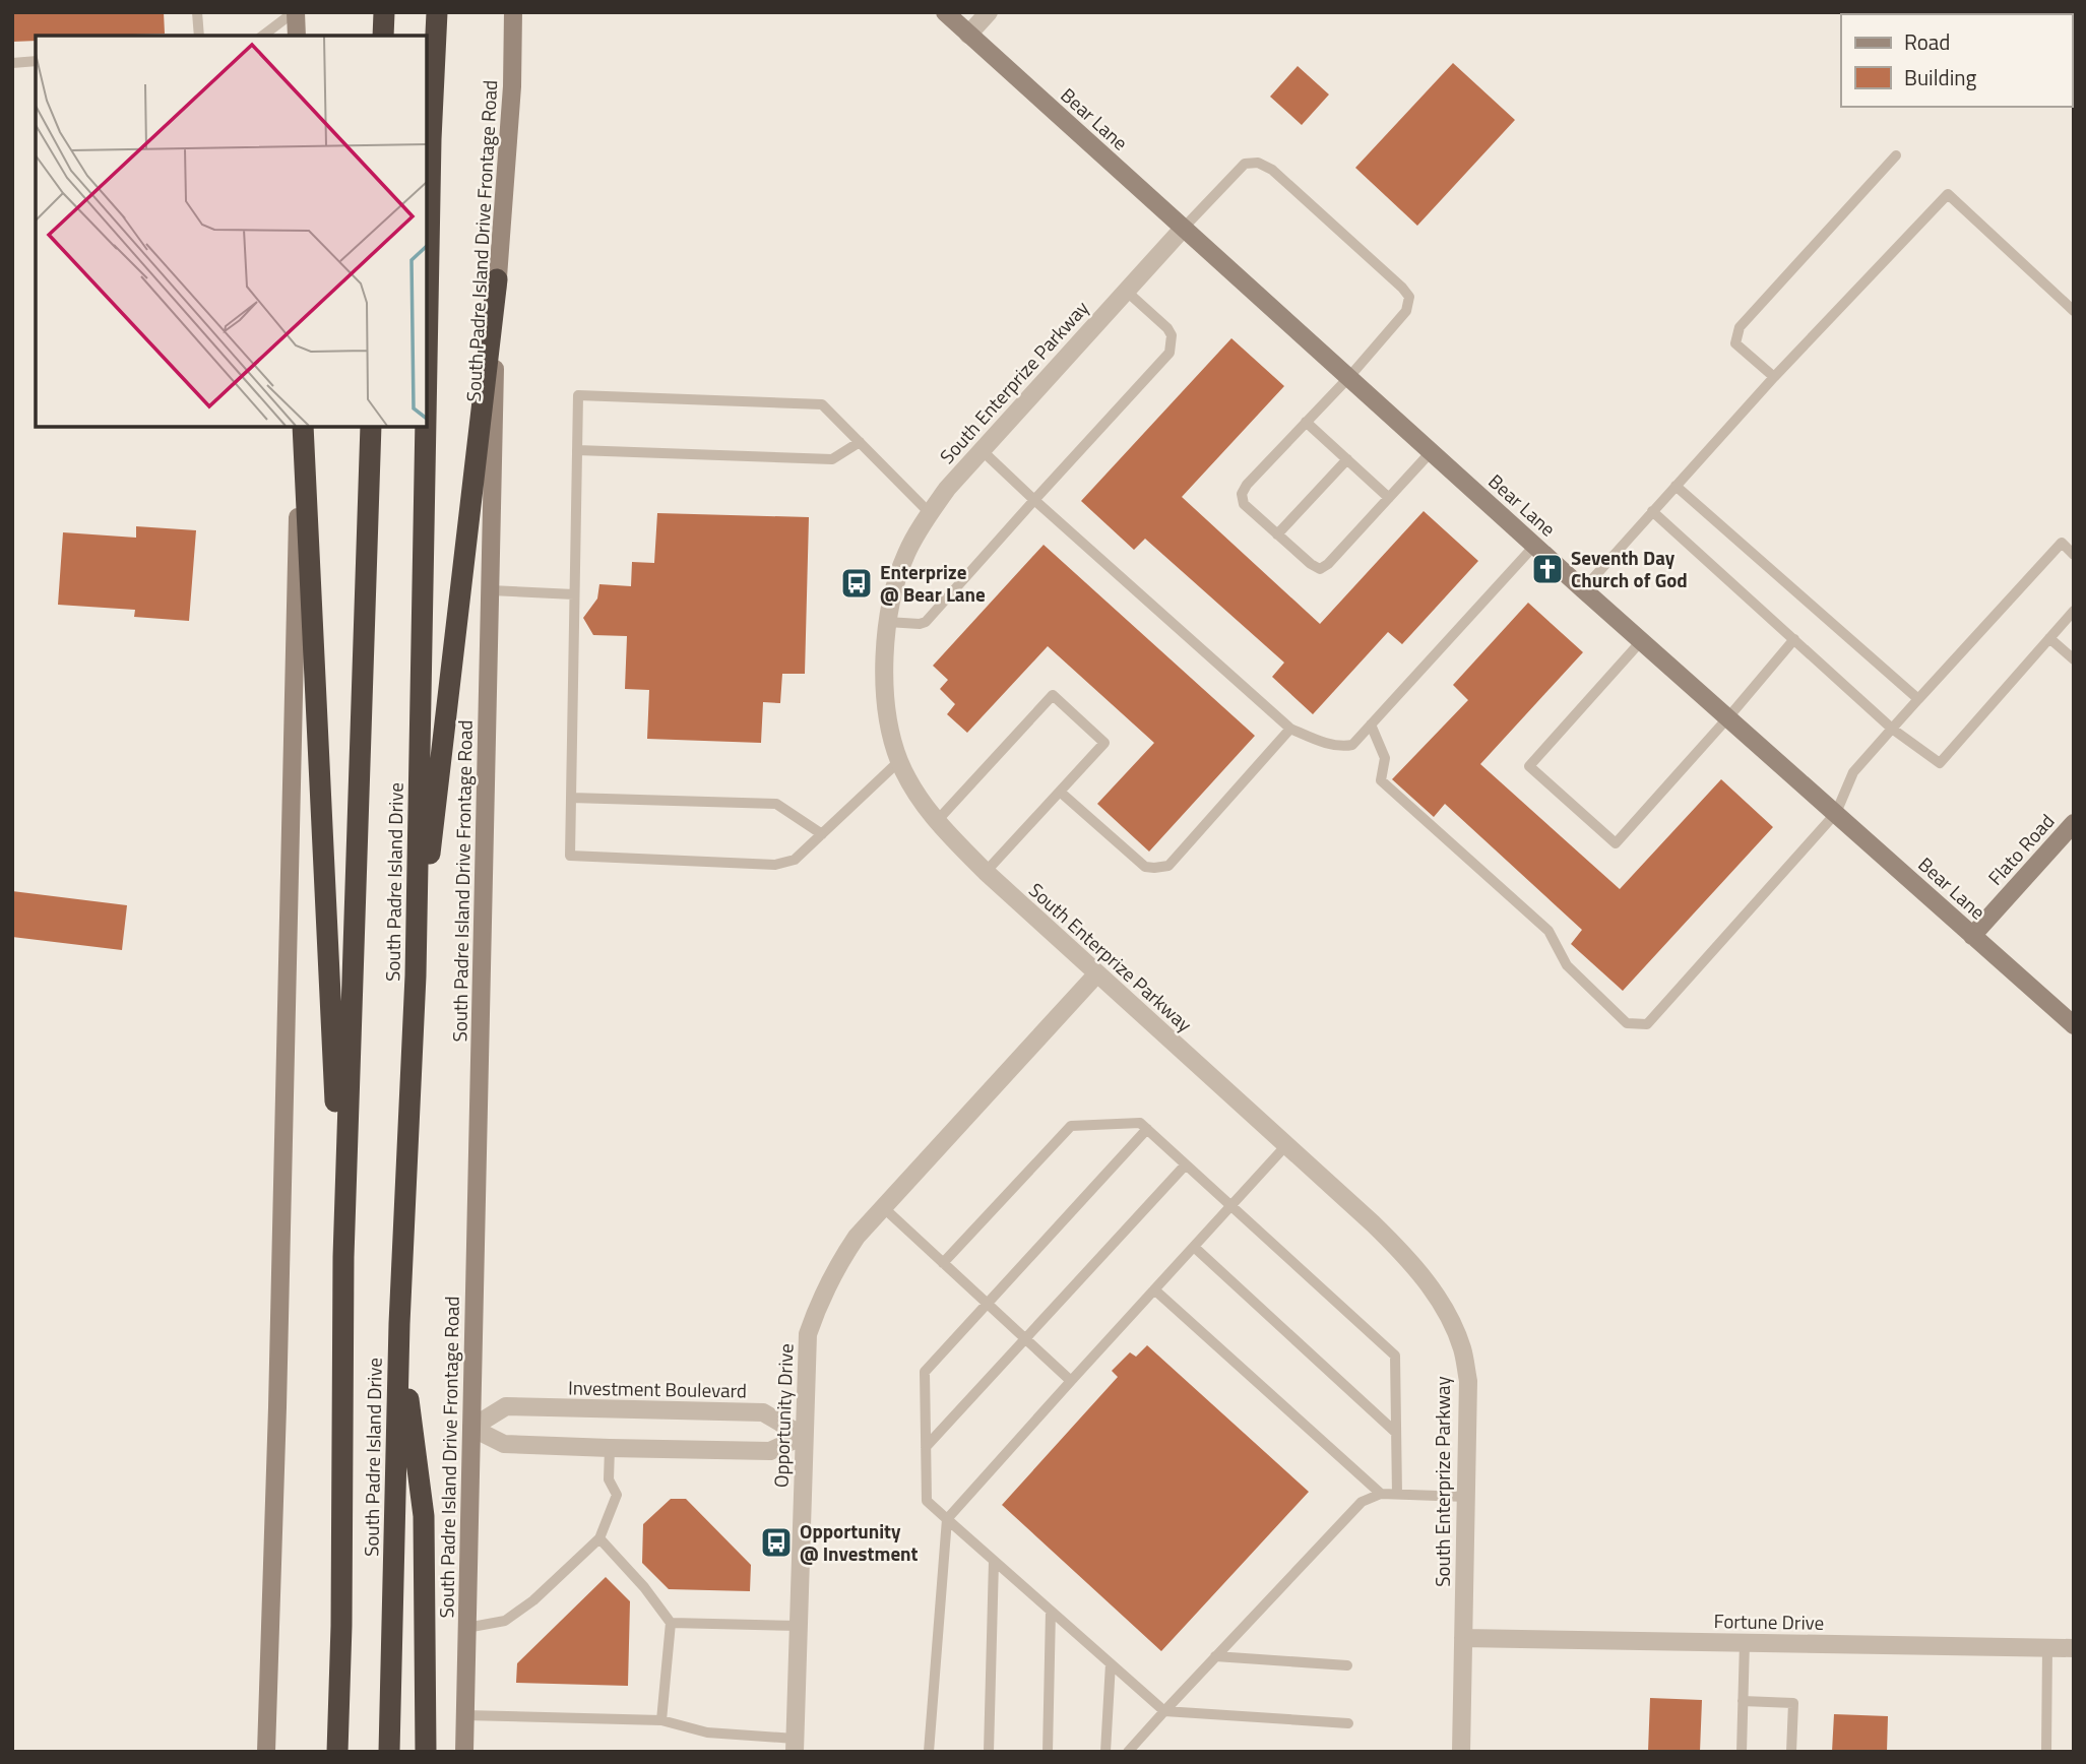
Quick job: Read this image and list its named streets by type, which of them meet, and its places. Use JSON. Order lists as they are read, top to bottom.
{
  "streets": {
    "highway": ["South Padre Island Drive"],
    "main road": ["Bear Lane", "South Padre Island Drive Frontage Road", "Flato Road"],
    "street": [
      "South Enterprize Parkway",
      "Investment Boulevard",
      "Opportunity Drive",
      "Fortune Drive"
    ]
  },
  "crossings": [
    ["Bear Lane", "South Enterprize Parkway"],
    ["Bear Lane", "Flato Road"],
    ["South Padre Island Drive Frontage Road", "Investment Boulevard"],
    ["South Enterprize Parkway", "Opportunity Drive"],
    ["South Enterprize Parkway", "Fortune Drive"],
    ["Investment Boulevard", "Opportunity Drive"]
  ],
  "places": {
    "church": ["Seventh Day Church of God"],
    "bus stop": ["Enterprize @ Bear Lane", "Opportunity @ Investment"]
  },
  "legend": ["Road", "Building"]
}
